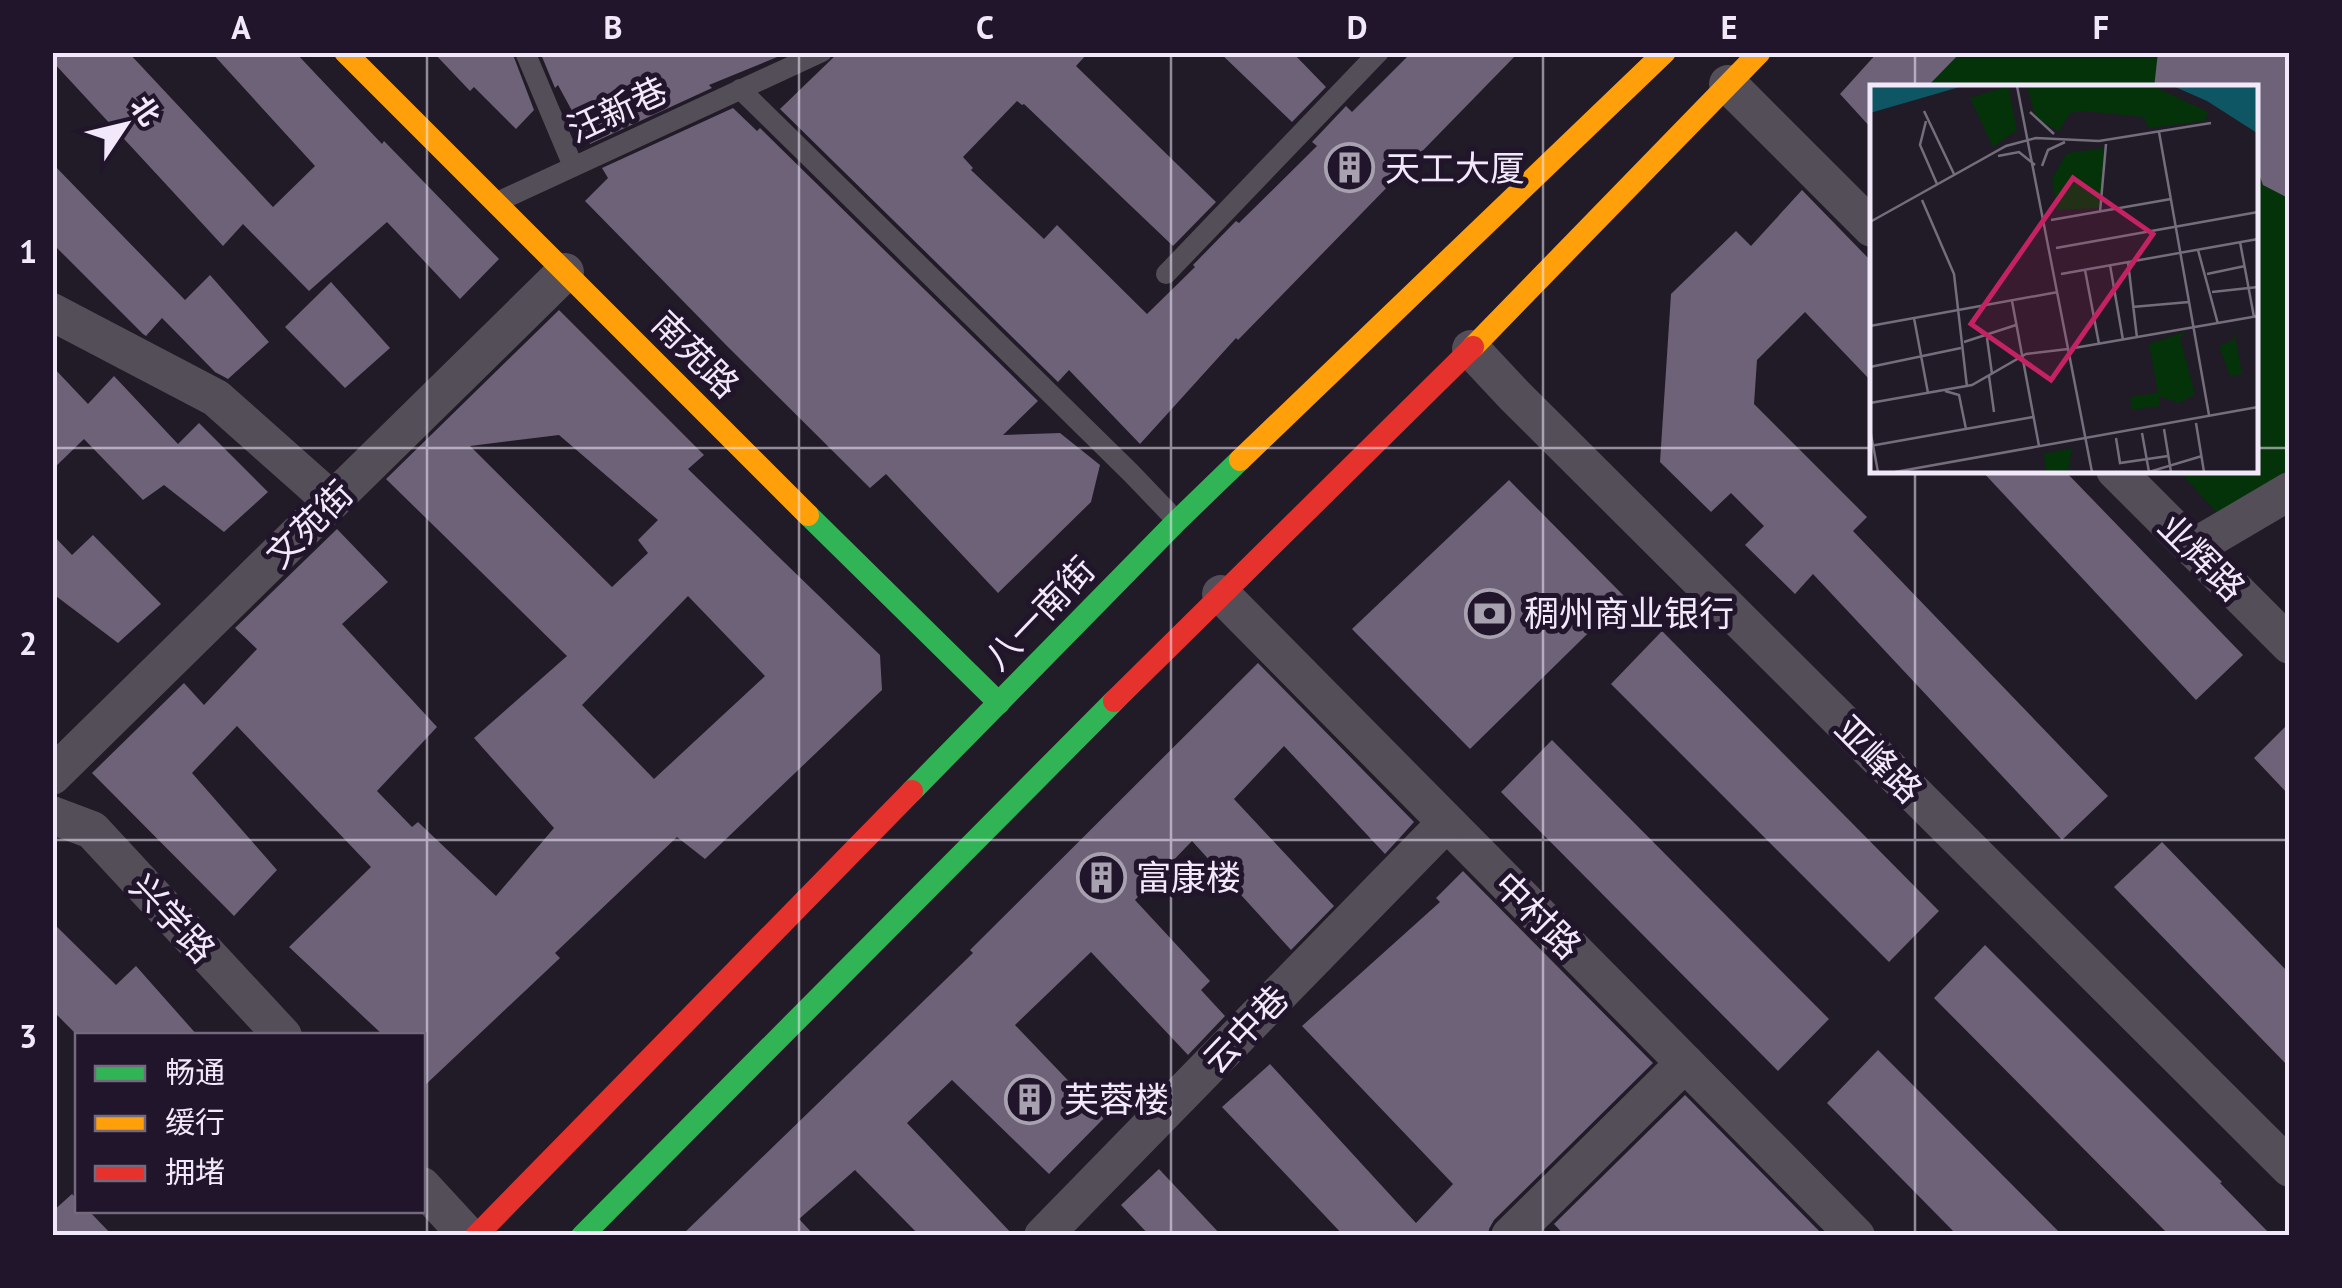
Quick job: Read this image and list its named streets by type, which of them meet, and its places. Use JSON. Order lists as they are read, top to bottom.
{
  "streets": {
    "main road": ["南苑路", "八一南街"],
    "street": [
      "文苑街",
      "业辉路",
      "亚峰路",
      "中村路",
      "兴学路",
      "云中巷"
    ],
    "lane": ["汪新巷"]
  },
  "crossings": [
    ["汪新巷", "南苑路"],
    ["南苑路", "文苑街"],
    ["南苑路", "八一南街"],
    ["中村路", "云中巷"]
  ],
  "places": {
    "building": ["天工大厦", "富康楼", "芙蓉楼"],
    "bank": ["稠州商业银行"]
  },
  "legend": ["畅通", "缓行", "拥堵"],
  "north": "top right",
  "grid": {
    "columns": [
      "A",
      "B",
      "C",
      "D",
      "E",
      "F"
    ],
    "rows": ["1", "2", "3"]
  }
}
